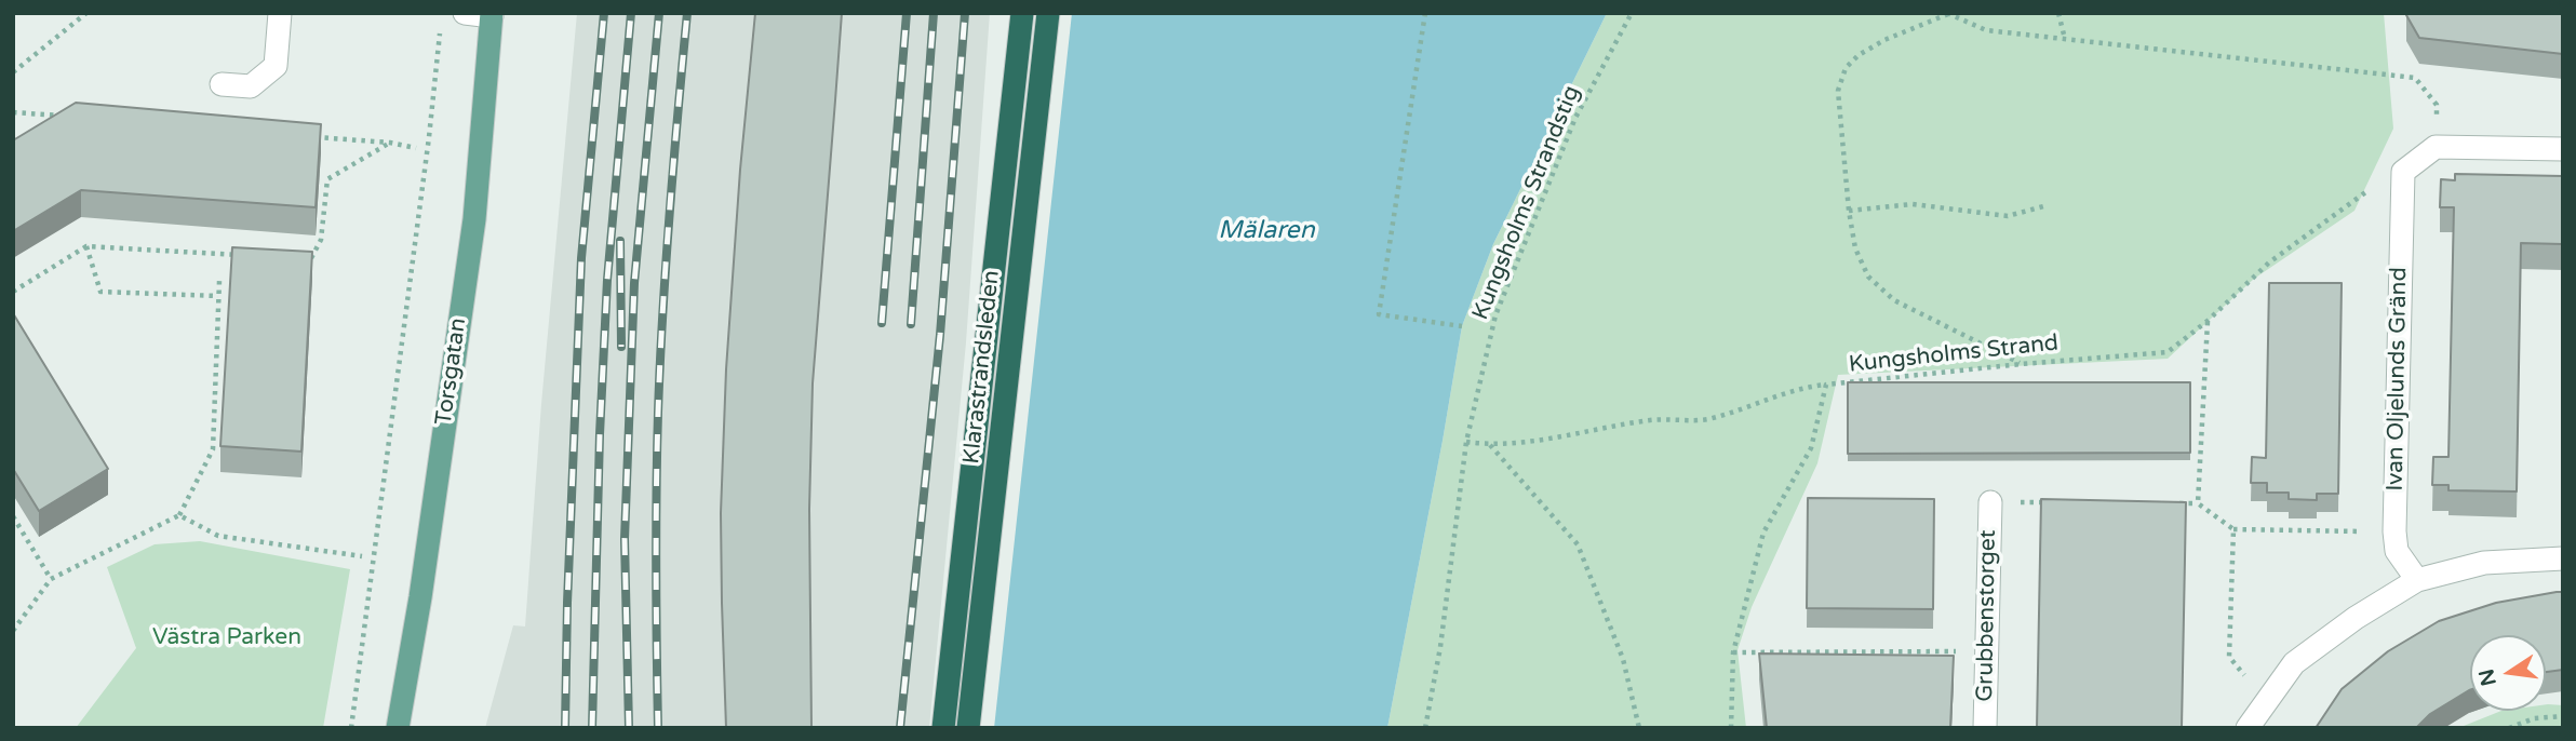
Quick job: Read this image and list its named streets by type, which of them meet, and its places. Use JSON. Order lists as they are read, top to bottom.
{
  "streets": {
    "highway": ["Klarastrandsleden"],
    "main road": ["Torsgatan"],
    "street": ["Ivan Oljelunds Gränd", "Grubbenstorget"],
    "path": ["Kungsholms Strandstig", "Kungsholms Strand"]
  },
  "crossings": [
    ["Kungsholms Strand", "Ivan Oljelunds Gränd"]
  ],
  "water": ["Mälaren"],
  "parks": ["Västra Parken"],
  "north": "left"
}
